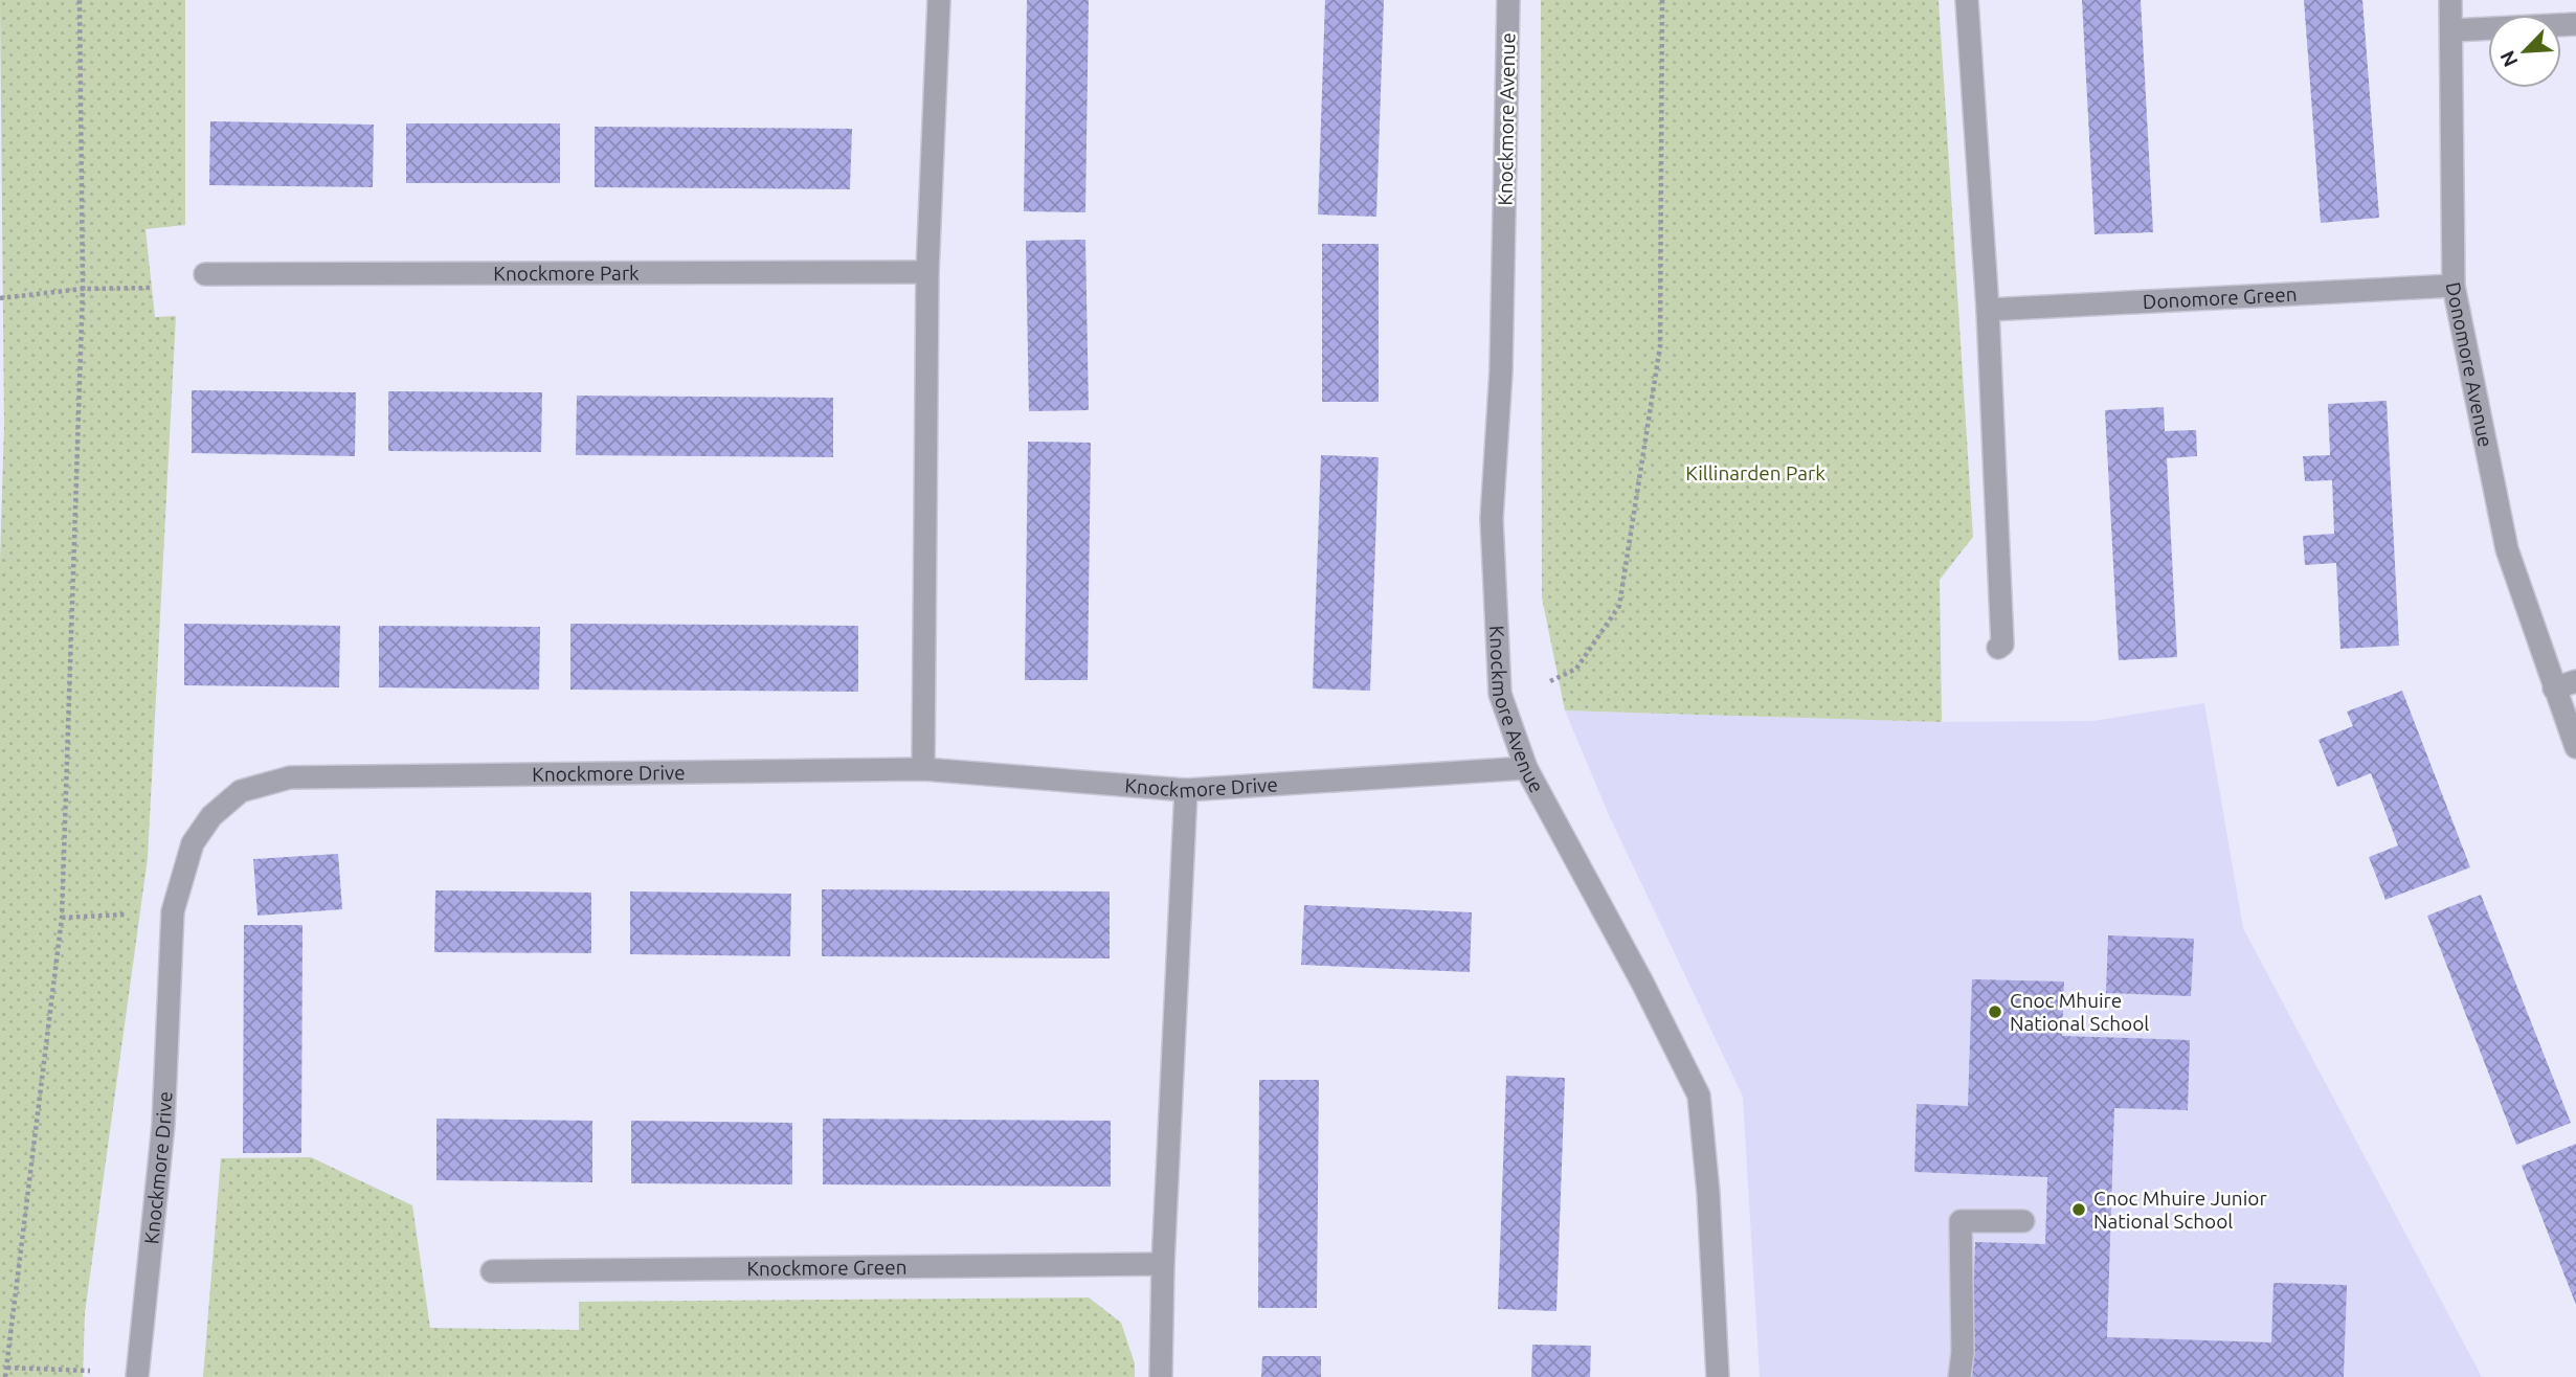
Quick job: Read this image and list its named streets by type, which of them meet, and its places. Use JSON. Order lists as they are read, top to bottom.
{
  "streets": {
    "street": [
      "Knockmore Avenue",
      "Knockmore Park",
      "Donomore Green",
      "Donomore Avenue",
      "Knockmore Drive",
      "Knockmore Green"
    ]
  },
  "crossings": [
    ["Knockmore Avenue", "Knockmore Drive"],
    ["Donomore Green", "Donomore Avenue"]
  ],
  "parks": ["Killinarden Park"],
  "places": ["Cnoc Mhuire National School", "Cnoc Mhuire Junior National School"],
  "north": "bottom left"
}
